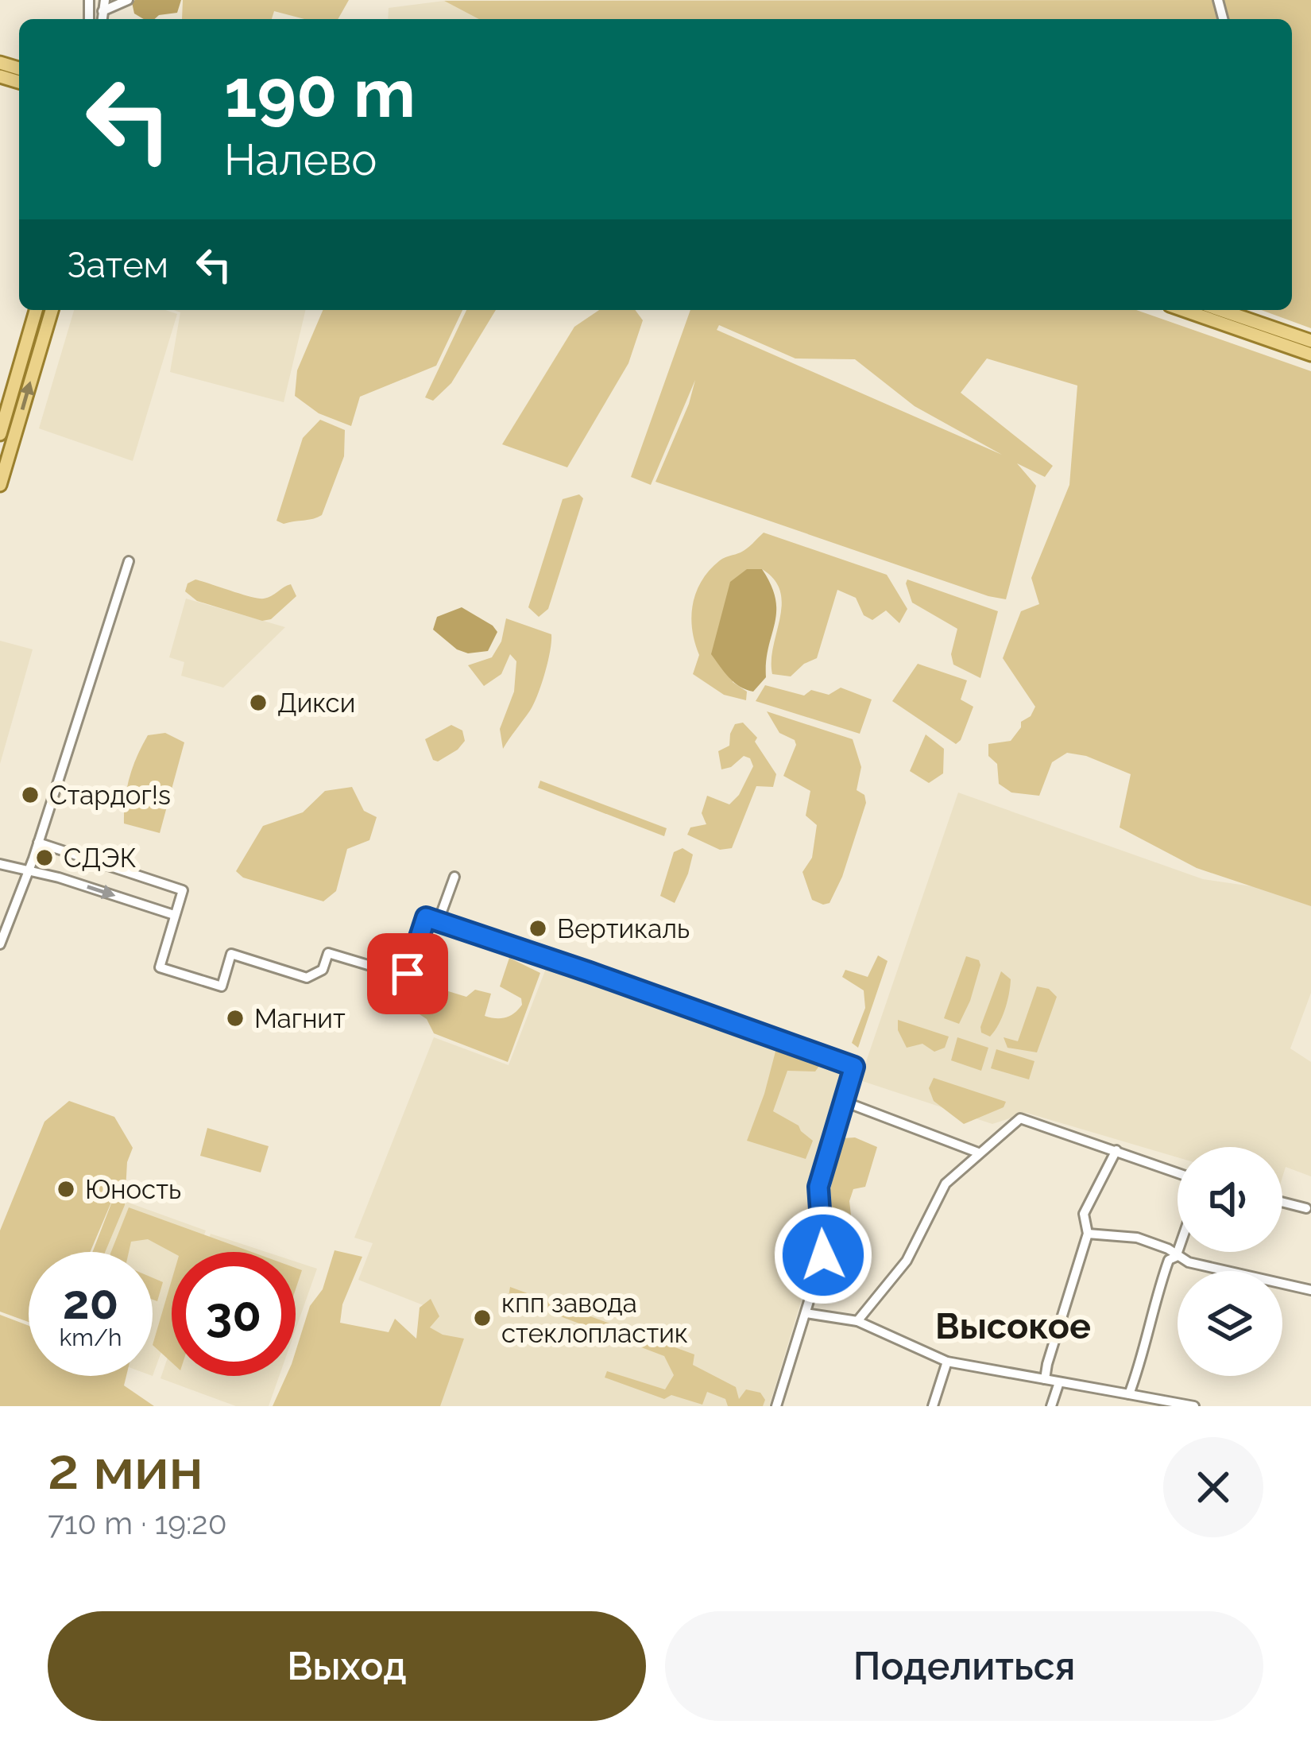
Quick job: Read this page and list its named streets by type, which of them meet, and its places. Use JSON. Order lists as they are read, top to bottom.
{
  "districts": ["Высокое"],
  "places": [
    "Дикси",
    "Стардог!s",
    "СДЭК",
    "Вертикаль",
    "Магнит",
    "Юность",
    "кпп завода стеклопластик"
  ],
  "page": {
    "turn": ["190 m", "Налево"],
    "then": "Затем",
    "speed": "20 km/h",
    "limit": "30",
    "heading": ["2 мин", "710 m · 19:20"],
    "buttons": ["Выход", "Поделиться"]
  }
}
